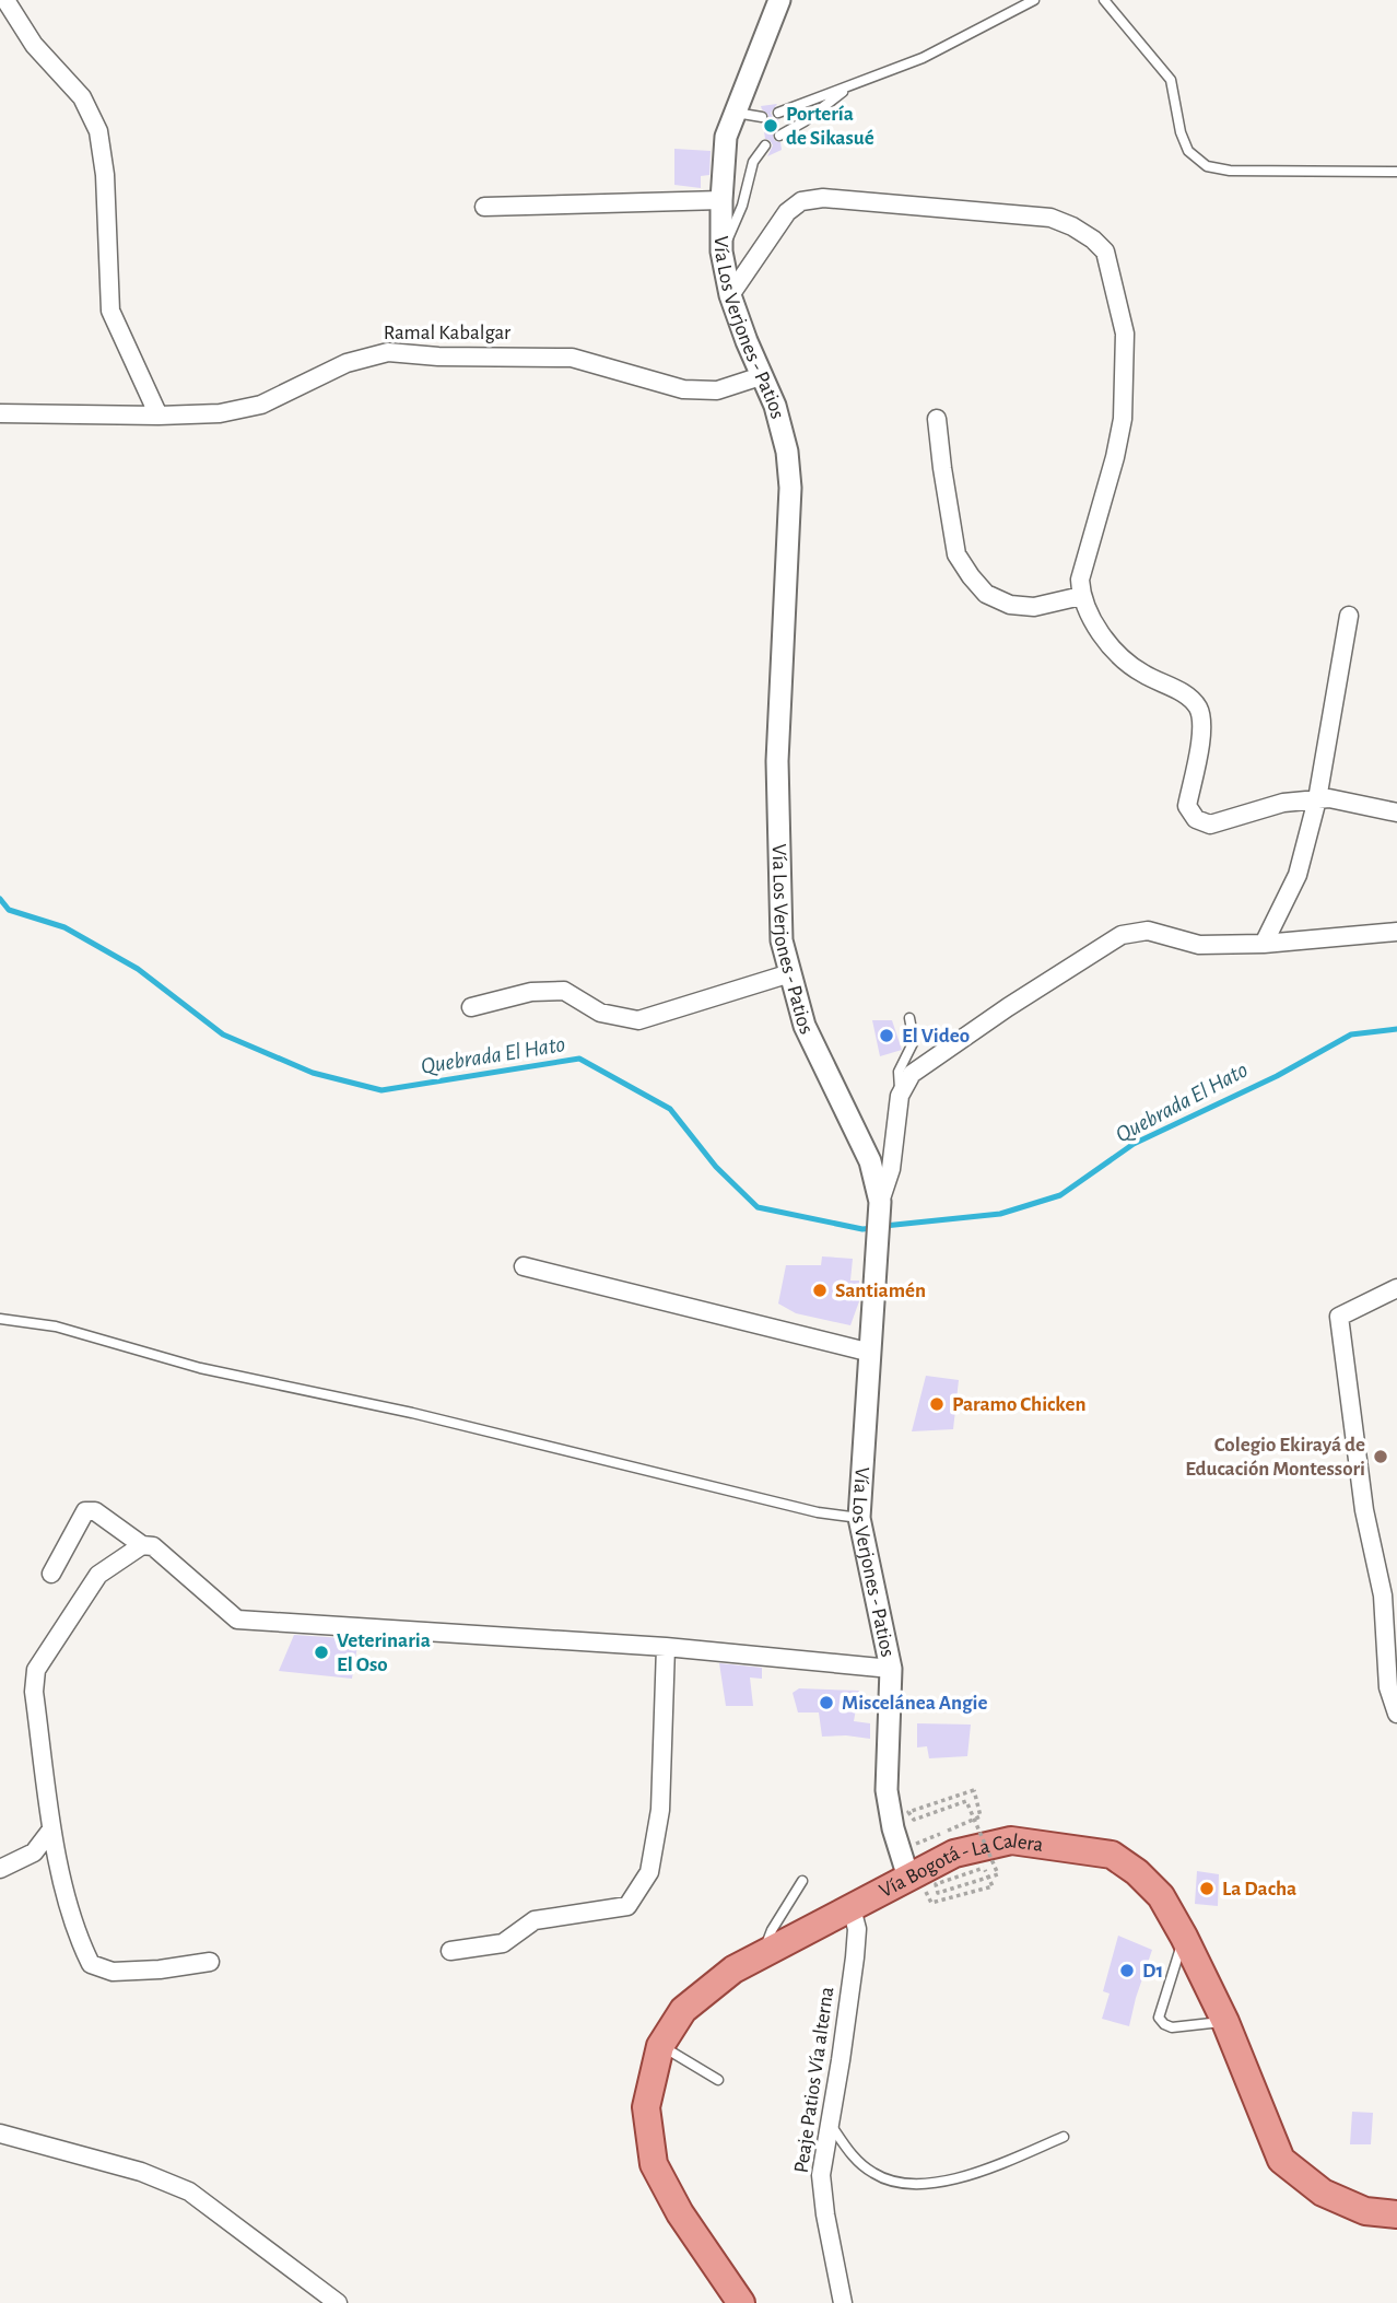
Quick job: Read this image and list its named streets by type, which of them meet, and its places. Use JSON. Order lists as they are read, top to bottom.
{
  "streets": {
    "main road": ["Vía Bogotá - La Calera"],
    "street": ["Vía Los Verjones - Patios", "Ramal Kabalgar", "Peaje Patios Vía alterna"]
  },
  "crossings": [
    ["Vía Los Verjones - Patios", "Ramal Kabalgar"],
    ["Vía Los Verjones - Patios", "Vía Bogotá - La Calera"],
    ["Vía Bogotá - La Calera", "Peaje Patios Vía alterna"]
  ],
  "water": ["Quebrada El Hato"],
  "places": [
    "Portería de Sikasué",
    "El Video",
    "Santiamén",
    "Paramo Chicken",
    "Colegio Ekirayá de Educación Montessori",
    "Veterinaria El Oso",
    "Miscelánea Angie",
    "La Dacha",
    "D1"
  ]
}
